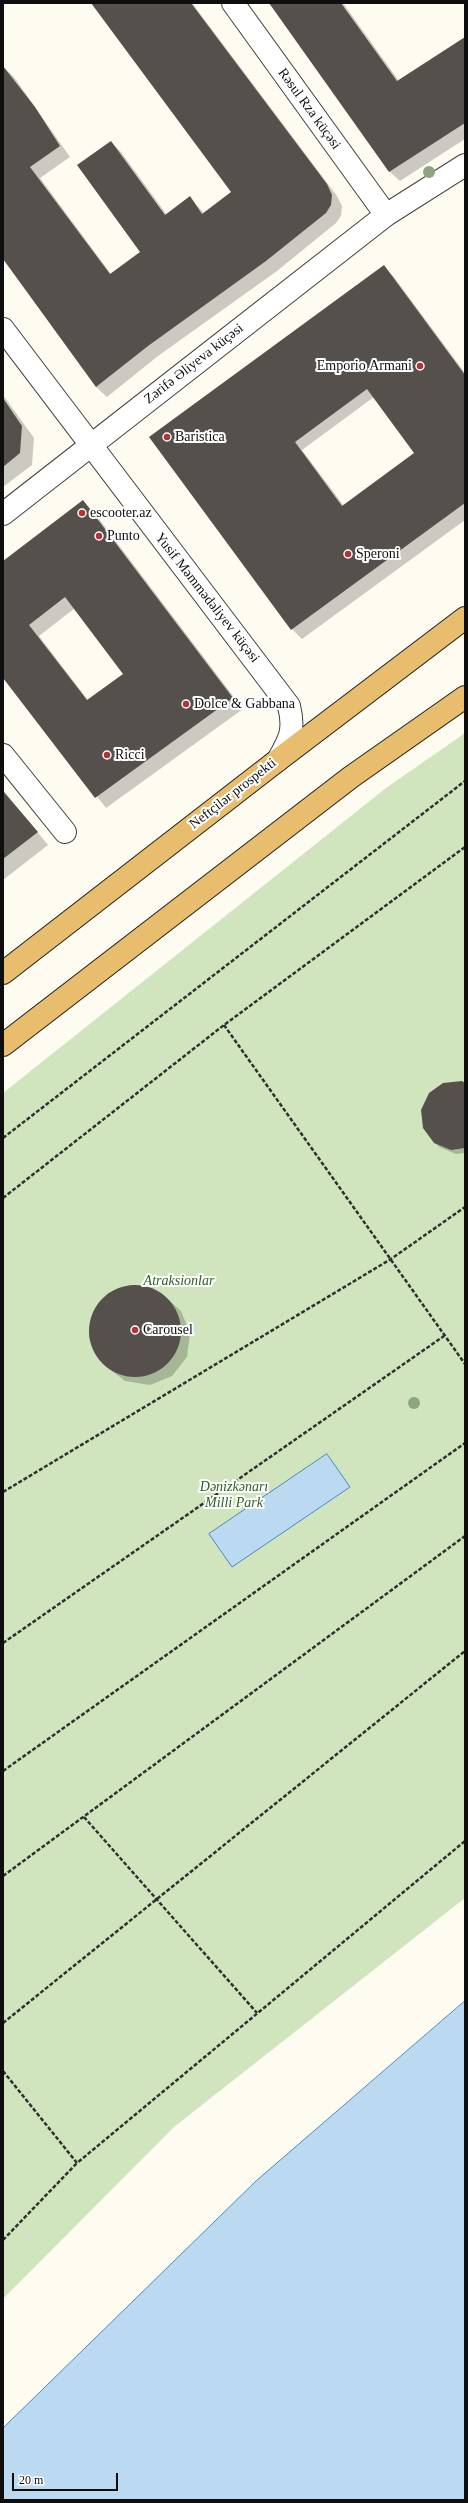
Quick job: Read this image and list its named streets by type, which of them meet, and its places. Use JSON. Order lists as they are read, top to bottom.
{
  "streets": {
    "highway": ["Neftçilər prospekti"],
    "street": ["Rəsul Rza küçəsi", "Zərifə Əliyeva küçəsi", "Yusif Məmmədəliyev küçəsi"]
  },
  "crossings": [
    ["Rəsul Rza küçəsi", "Zərifə Əliyeva küçəsi"],
    ["Zərifə Əliyeva küçəsi", "Yusif Məmmədəliyev küçəsi"],
    ["Yusif Məmmədəliyev küçəsi", "Neftçilər prospekti"]
  ],
  "parks": ["Atraksionlar", "Dənizkənarı Milli Park"],
  "places": [
    "Emporio Armani",
    "Baristica",
    "escooter.az",
    "Punto",
    "Speroni",
    "Dolce & Gabbana",
    "Ricci",
    "Carousel"
  ],
  "scale_bar": "20 m"
}
